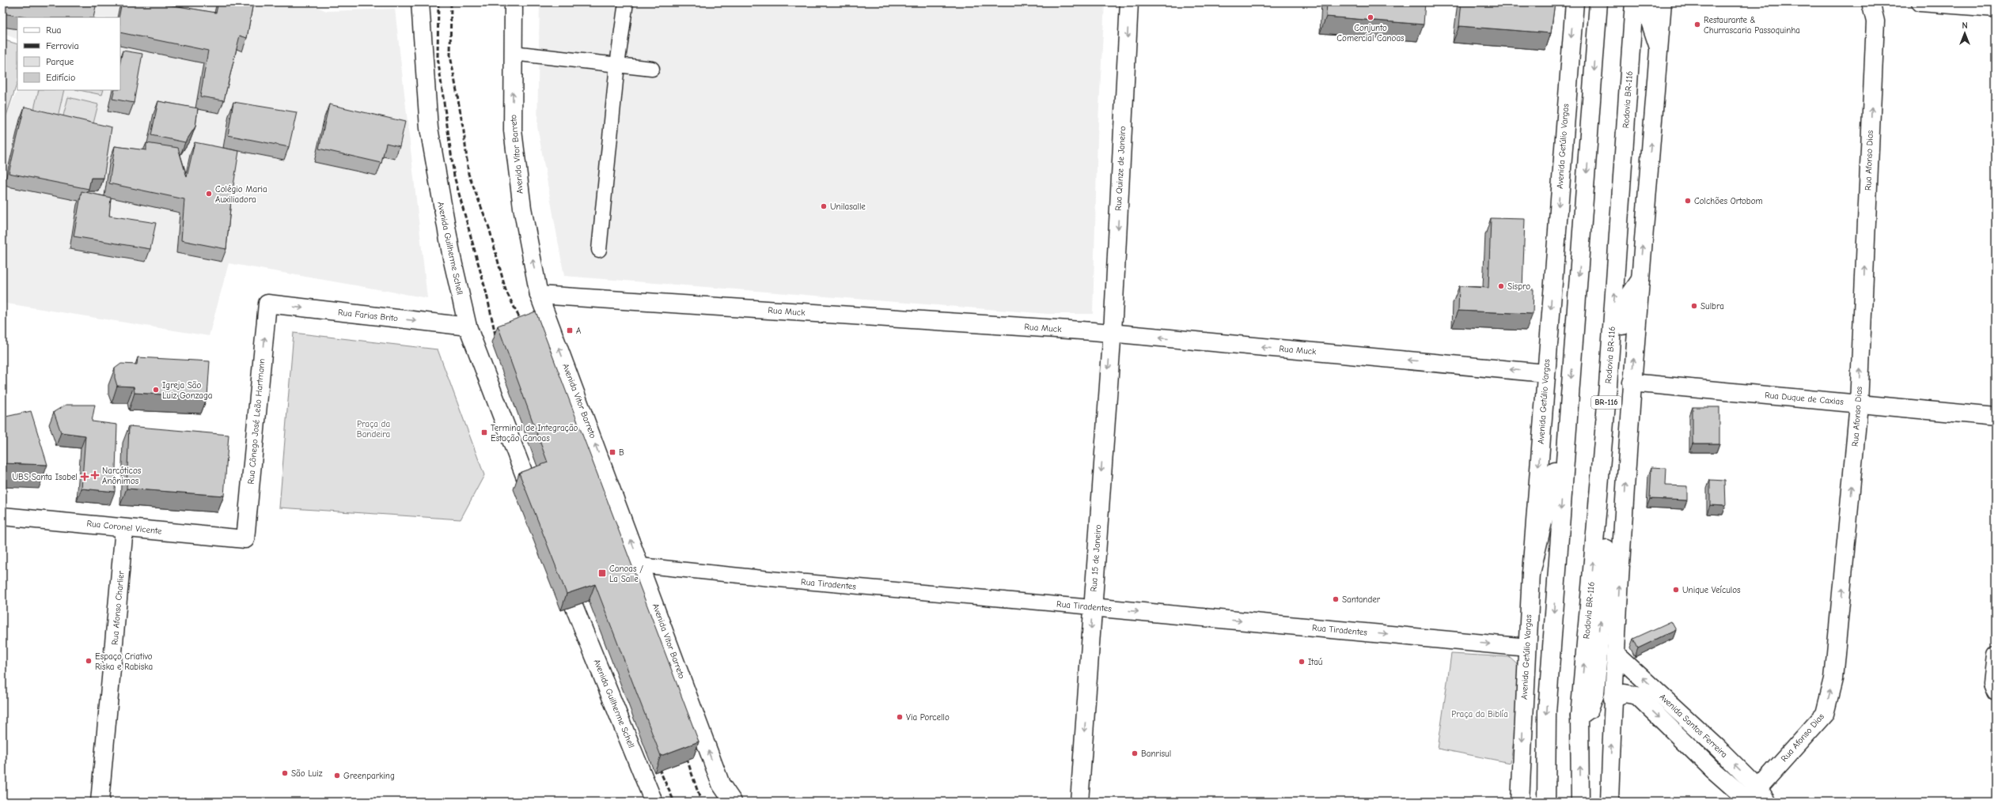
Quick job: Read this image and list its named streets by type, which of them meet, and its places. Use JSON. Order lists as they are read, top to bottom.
{
  "streets": {
    "main road": [
      "Rodovia BR-116",
      "Avenida Getúlio Vargas",
      "Avenida Vitor Barreto",
      "Rua Afonso Dias",
      "Rua Quinze de Janeiro",
      "Avenida Guilherme Schell",
      "Rua Muck",
      "Rua Farias Brito",
      "Rua Duque de Caxias",
      "BR-116",
      "Rua Cônego José Leão Hartmann",
      "Rua Coronel Vicente",
      "Rua 15 de Janeiro",
      "Rua Tiradentes",
      "Rua Afonso Charlier",
      "Avenida Santos Ferreira"
    ]
  },
  "crossings": [
    ["Rodovia BR-116", "BR-116"],
    ["Avenida Getúlio Vargas", "Rua Muck"],
    ["Avenida Getúlio Vargas", "Rua Tiradentes"],
    ["Avenida Vitor Barreto", "Rua Muck"],
    ["Avenida Vitor Barreto", "Rua Tiradentes"],
    ["Rua Afonso Dias", "Rua Duque de Caxias"],
    ["Rua Afonso Dias", "Avenida Santos Ferreira"],
    ["Rua Quinze de Janeiro", "Rua Muck"],
    ["Rua Quinze de Janeiro", "Rua 15 de Janeiro"],
    ["Avenida Guilherme Schell", "Rua Farias Brito"],
    ["Rua Muck", "Rua 15 de Janeiro"],
    ["Rua Farias Brito", "Rua Cônego José Leão Hartmann"],
    ["Rua Cônego José Leão Hartmann", "Rua Coronel Vicente"],
    ["Rua Coronel Vicente", "Rua Afonso Charlier"],
    ["Rua 15 de Janeiro", "Rua Tiradentes"]
  ],
  "one_way": [
    "Avenida Vitor Barreto",
    "Rua Afonso Dias",
    "Rua Quinze de Janeiro",
    "Rua Muck",
    "Rua Farias Brito",
    "Rua Cônego José Leão Hartmann",
    "Rua 15 de Janeiro",
    "Rua Tiradentes"
  ],
  "parks": ["Praça da Bandeira", "Praça da Biblía"],
  "places": {
    "other": [
      "Conjunto Comercial Canoas",
      "Restaurante & Churrascaria Passoquinha",
      "Colégio Maria Auxiliadora",
      "Colchões Ortobom",
      "Unilasalle",
      "Sispro",
      "Sulbra",
      "Igreja São Luiz Gonzaga",
      "Unique Veículos",
      "Santander",
      "Espaço Criativo Riska e Rabiska",
      "Itaú",
      "Via Porcello",
      "Banrisul",
      "São Luiz",
      "Greenparking"
    ],
    "transit": [
      "A",
      "Terminal de Integração Estação Canoas",
      "B",
      "Canoas / La Salle"
    ],
    "health": ["Narcóticos Anônimos", "UBS Santa Isabel"]
  },
  "legend": [
    "Rua",
    "Ferrovia",
    "Parque",
    "Edifício"
  ],
  "north": "top"
}
